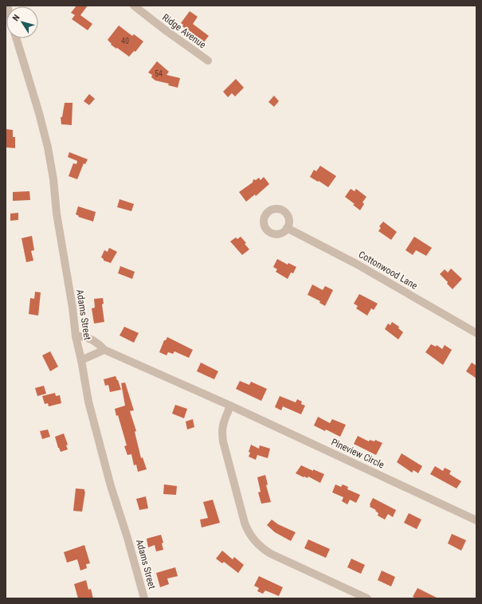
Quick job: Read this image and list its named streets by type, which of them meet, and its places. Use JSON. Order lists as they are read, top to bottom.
{
  "streets": {
    "street": [
      "Ridge Avenue",
      "Cottonwood Lane",
      "Adams Street",
      "Pineview Circle"
    ]
  },
  "crossings": [
    ["Adams Street", "Pineview Circle"]
  ],
  "house_numbers": ["40", "54"],
  "north": "top left"
}
